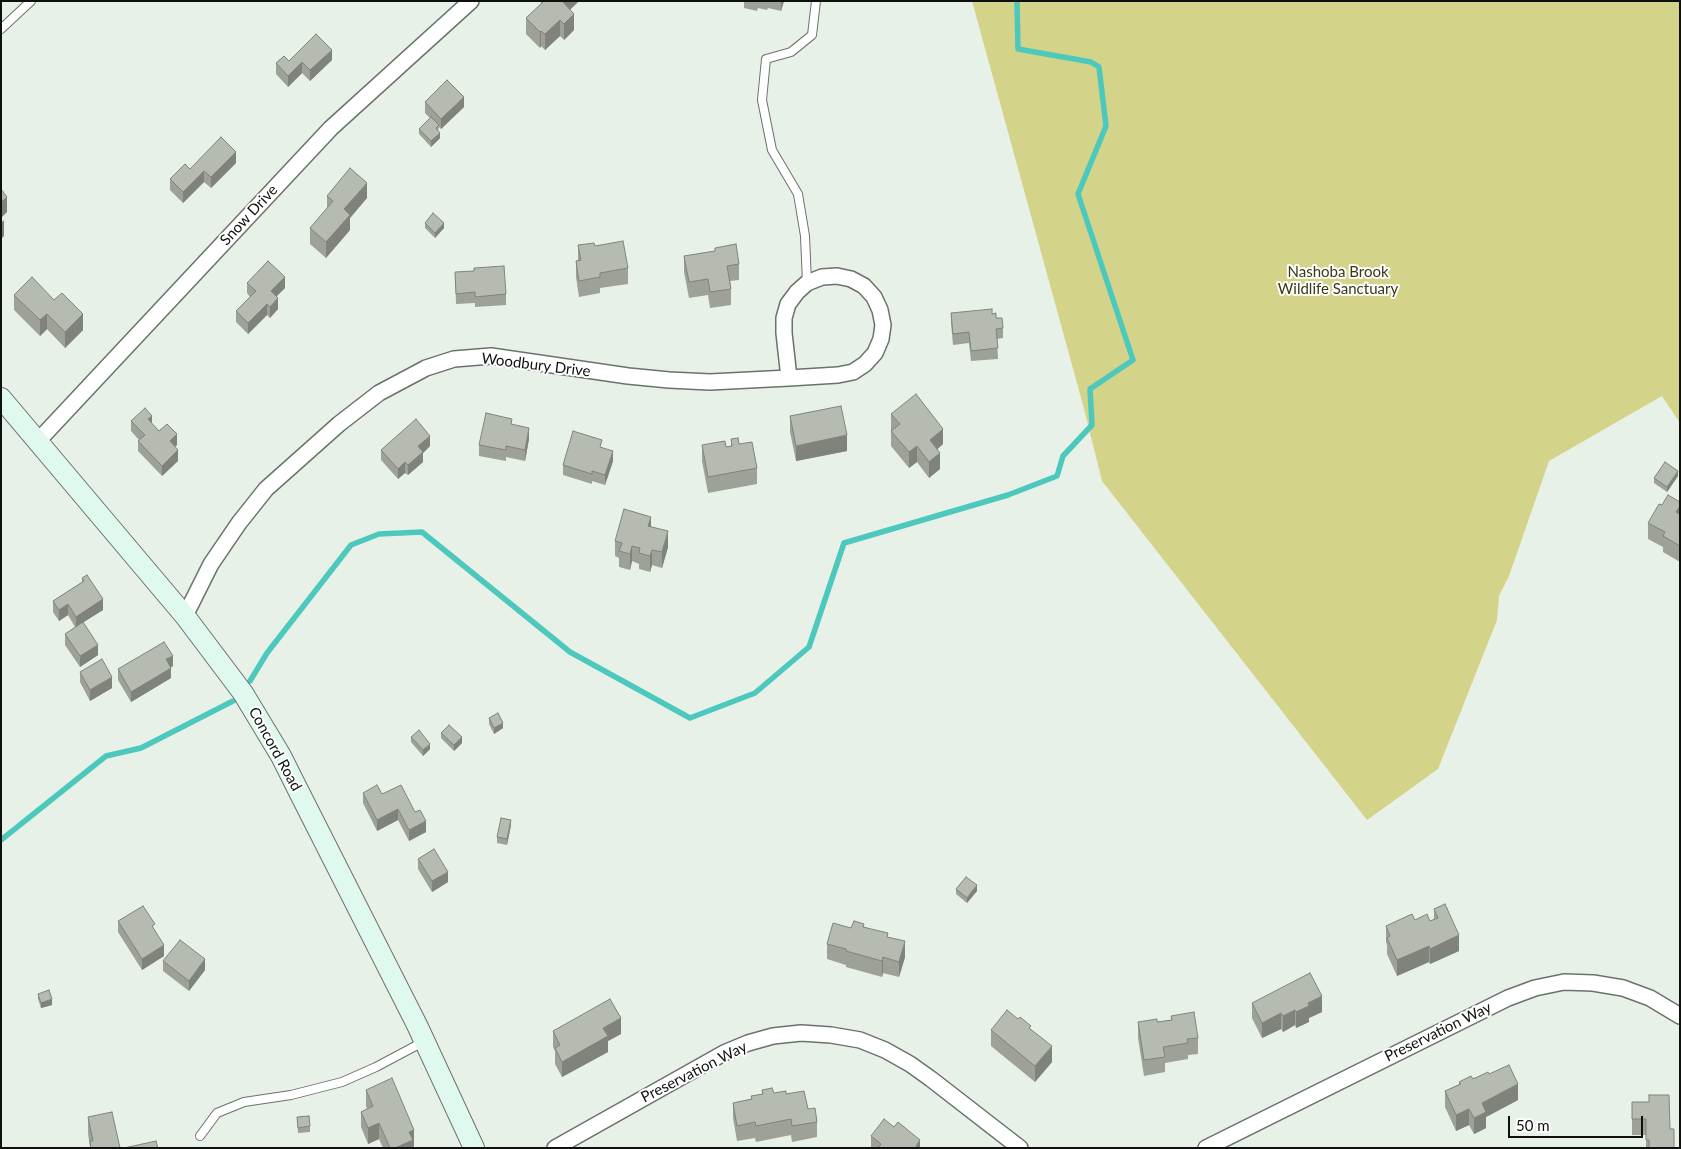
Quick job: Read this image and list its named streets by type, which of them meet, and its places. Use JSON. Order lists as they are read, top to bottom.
{
  "streets": {
    "main road": ["Concord Road"],
    "street": ["Snow Drive", "Woodbury Drive", "Preservation Way"]
  },
  "crossings": [
    ["Snow Drive", "Concord Road"],
    ["Woodbury Drive", "Concord Road"]
  ],
  "parks": ["Nashoba Brook Wildlife Sanctuary"],
  "scale_bar": "50 m"
}
